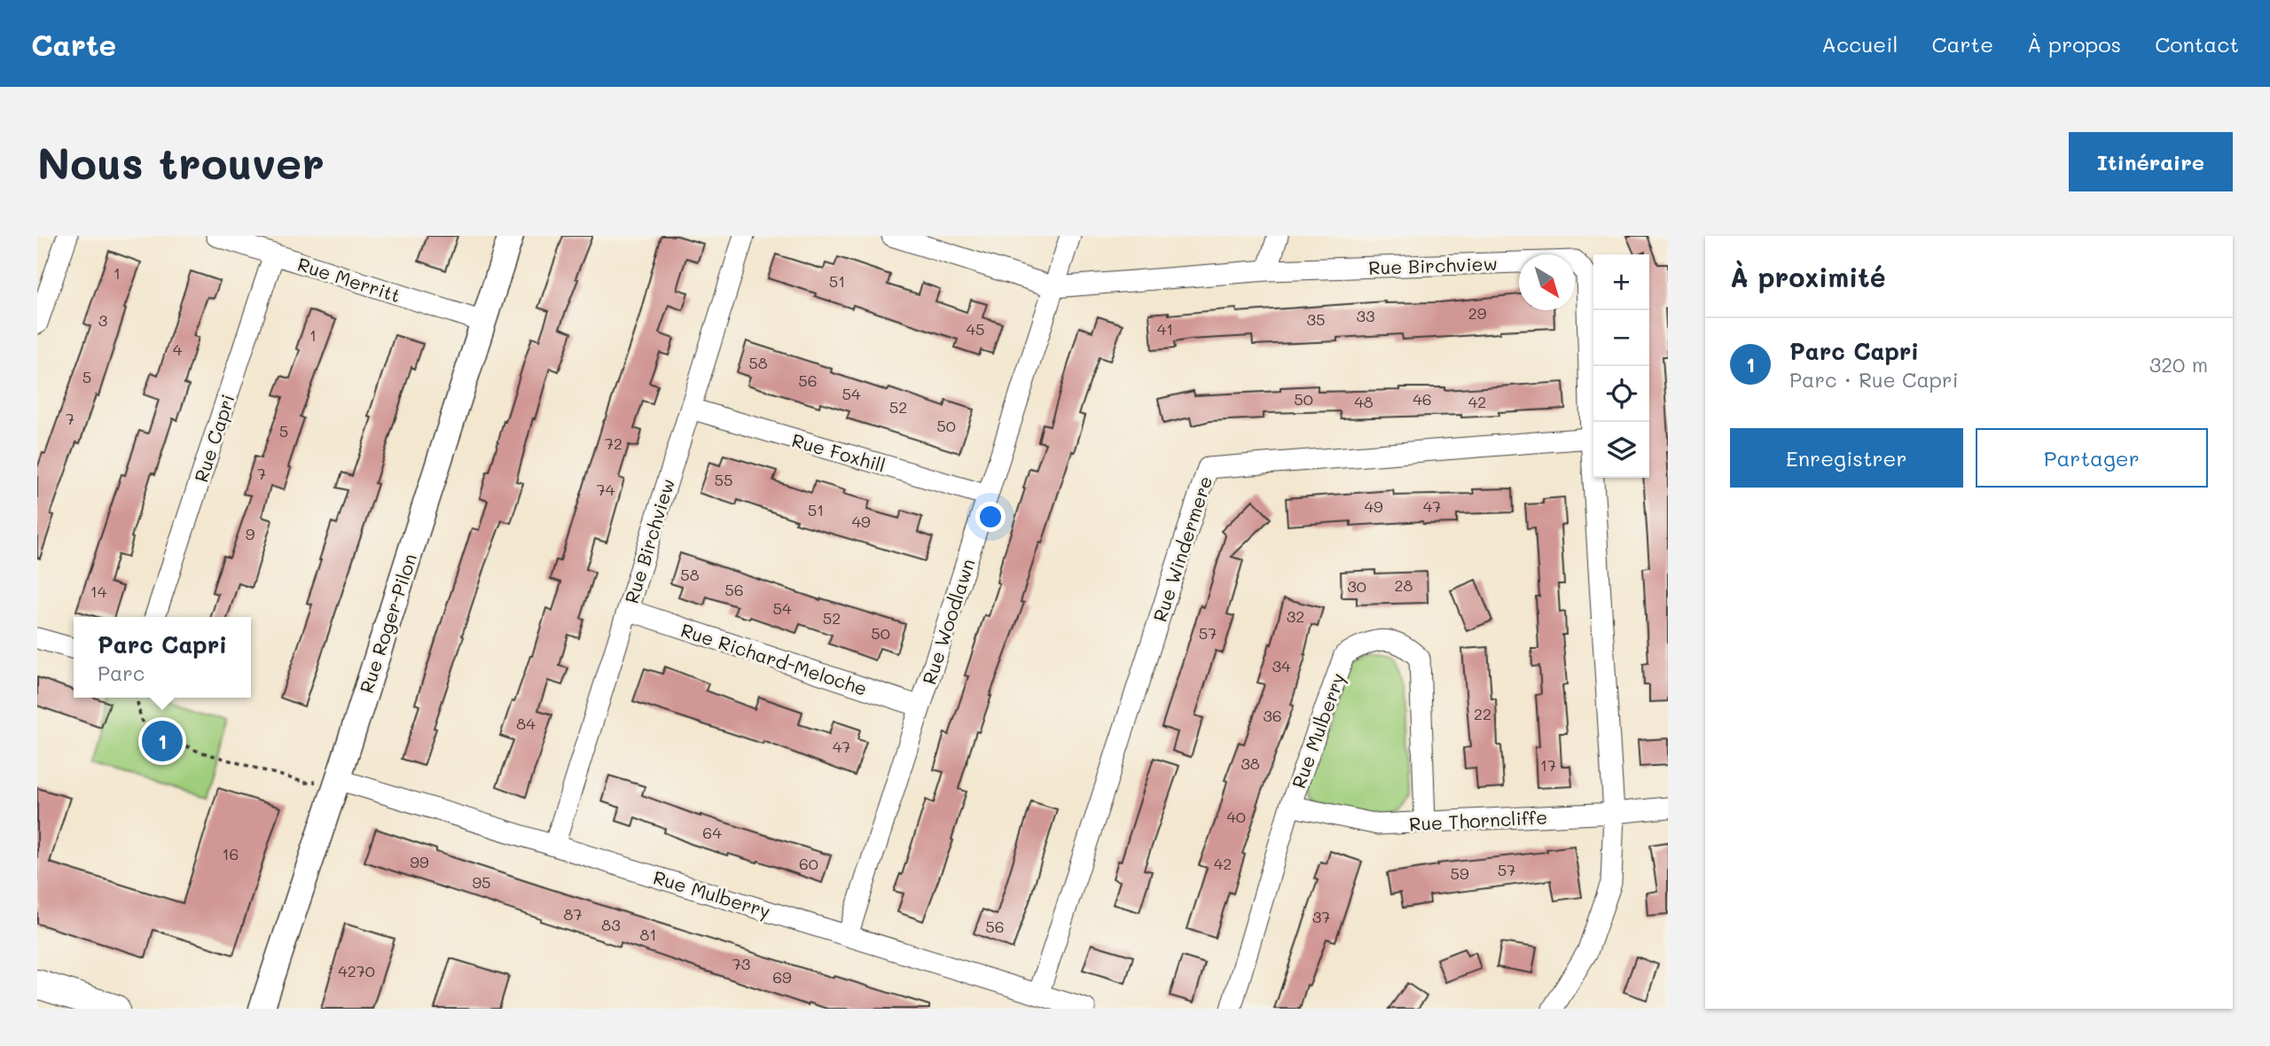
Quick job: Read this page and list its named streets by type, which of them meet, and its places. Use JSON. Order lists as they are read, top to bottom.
{
  "streets": {
    "street": [
      "Rue Birchview",
      "Rue Merritt",
      "Rue Capri",
      "Rue Foxhill",
      "Rue Windermere",
      "Rue Woodlawn",
      "Rue Roger-Pilon",
      "Rue Richard-Meloche",
      "Rue Mulberry",
      "Rue Thorncliffe"
    ]
  },
  "crossings": [
    ["Rue Birchview", "Rue Foxhill"],
    ["Rue Birchview", "Rue Windermere"],
    ["Rue Birchview", "Rue Woodlawn"],
    ["Rue Birchview", "Rue Richard-Meloche"],
    ["Rue Birchview", "Rue Mulberry"],
    ["Rue Birchview", "Rue Thorncliffe"],
    ["Rue Merritt", "Rue Capri"],
    ["Rue Merritt", "Rue Roger-Pilon"],
    ["Rue Foxhill", "Rue Woodlawn"],
    ["Rue Windermere", "Rue Mulberry"],
    ["Rue Woodlawn", "Rue Richard-Meloche"],
    ["Rue Woodlawn", "Rue Mulberry"],
    ["Rue Roger-Pilon", "Rue Mulberry"],
    ["Rue Mulberry", "Rue Thorncliffe"]
  ],
  "house_numbers": [
    "1",
    "51",
    "29",
    "33",
    "35",
    "3",
    "45",
    "41",
    "1",
    "4",
    "58",
    "5",
    "56",
    "54",
    "50",
    "46",
    "48",
    "42",
    "52",
    "7",
    "50",
    "5",
    "72",
    "7",
    "55",
    "74",
    "49",
    "47",
    "51",
    "49",
    "9",
    "58",
    "28",
    "30",
    "56",
    "14",
    "54",
    "32",
    "52",
    "50",
    "57",
    "34",
    "22",
    "36",
    "84",
    "47",
    "38",
    "17",
    "40",
    "64",
    "16",
    "99",
    "60",
    "42",
    "57",
    "59",
    "95",
    "87",
    "37",
    "83",
    "56",
    "81",
    "73",
    "4270",
    "69"
  ],
  "north": "bottom right",
  "page": {
    "header": "Carte",
    "nav": [
      "Accueil",
      "Carte",
      "À propos",
      "Contact"
    ],
    "buttons": [
      "Itinéraire",
      ["Enregistrer", "Partager"]
    ],
    "title": "Nous trouver",
    "heading": "À proximité",
    "map_buttons": ["+", "−"],
    "list": [
      {
        "mark": "1",
        "name": "Parc Capri",
        "note": "Parc · Rue Capri",
        "value": "320 m"
      }
    ],
    "popup": ["Parc Capri", "Parc"],
    "pins": "1"
  }
}
